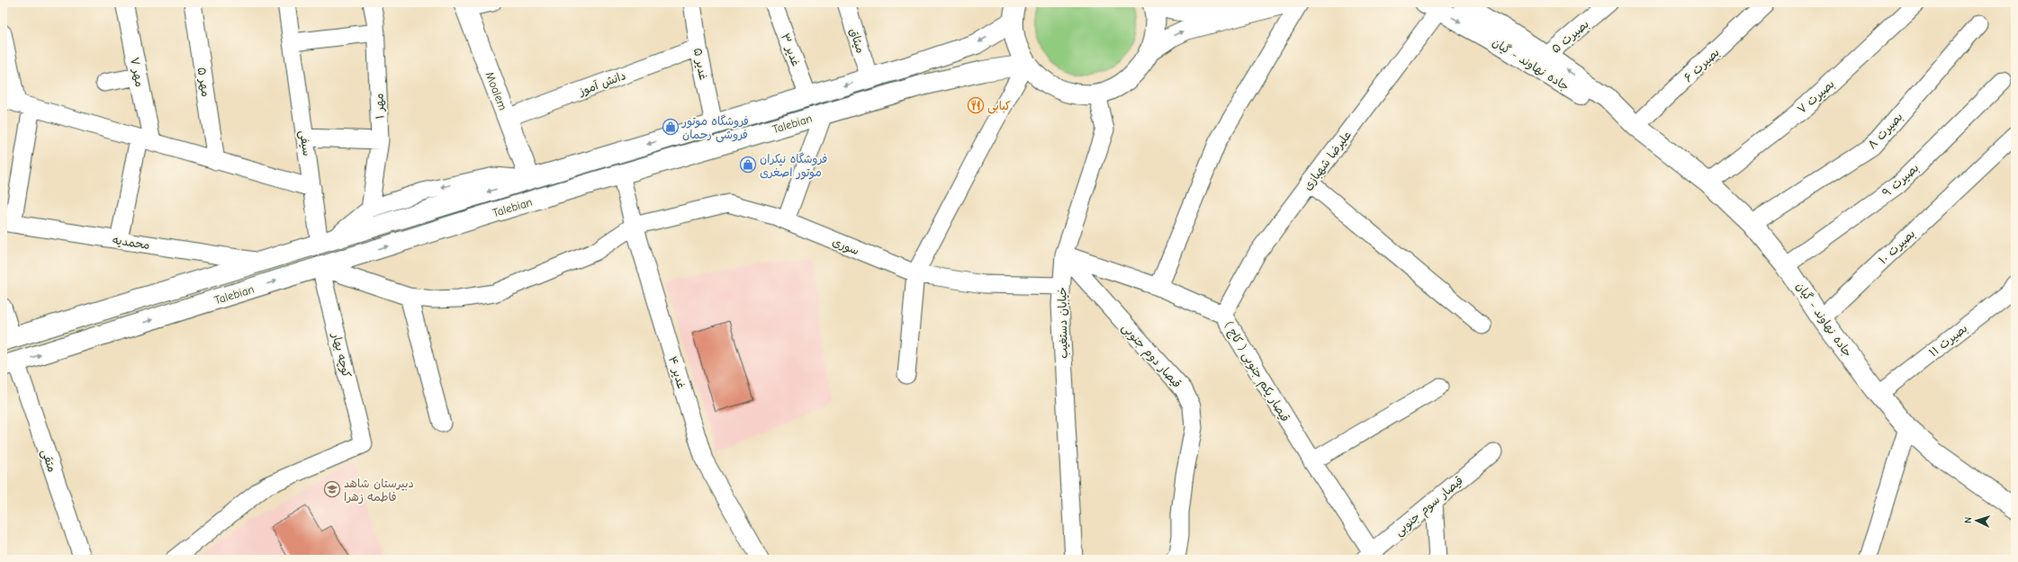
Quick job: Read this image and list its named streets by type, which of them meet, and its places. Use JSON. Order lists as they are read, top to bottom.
{
  "streets": {
    "main road": ["جاده نهاوند - گیان", "Moalem", "Talebian"],
    "street": [
      "بصیرت ۵",
      "میثاق",
      "غدیر ۳",
      "غدیر ۵",
      "بصیرت ۶",
      "مهر ۷",
      "مهر ۵",
      "دانش آموز",
      "بصیرت ۷",
      "مهر ۱",
      "بصیرت ۸",
      "سیفی",
      "علیرضا شهبازی",
      "بصیرت ۹",
      "محمدیه",
      "سوری",
      "بصیرت ۱۰",
      "خیابان دستغیب",
      "بصیرت ۱۱",
      "کوچه بهار",
      "قیصار دوم جنوبی",
      "قیصار یکم جنوبی ( کاج )",
      "غدیر ۴",
      "متقی",
      "قیصار سوم جنوبی"
    ]
  },
  "crossings": [
    ["بصیرت ۵", "جاده نهاوند - گیان"],
    ["میثاق", "Talebian"],
    ["غدیر ۳", "Talebian"],
    ["غدیر ۵", "دانش آموز"],
    ["غدیر ۵", "Talebian"],
    ["جاده نهاوند - گیان", "بصیرت ۶"],
    ["جاده نهاوند - گیان", "بصیرت ۷"],
    ["جاده نهاوند - گیان", "بصیرت ۸"],
    ["جاده نهاوند - گیان", "علیرضا شهبازی"],
    ["جاده نهاوند - گیان", "بصیرت ۹"],
    ["جاده نهاوند - گیان", "بصیرت ۱۰"],
    ["جاده نهاوند - گیان", "بصیرت ۱۱"],
    ["دانش آموز", "Moalem"],
    ["Moalem", "Talebian"],
    ["Talebian", "سیفی"],
    ["Talebian", "محمدیه"],
    ["Talebian", "کوچه بهار"],
    ["Talebian", "غدیر ۴"],
    ["Talebian", "متقی"],
    ["علیرضا شهبازی", "قیصار یکم جنوبی ( کاج )"],
    ["سوری", "خیابان دستغیب"],
    ["سوری", "غدیر ۴"],
    ["خیابان دستغیب", "قیصار دوم جنوبی"],
    ["خیابان دستغیب", "قیصار یکم جنوبی ( کاج )"],
    ["قیصار دوم جنوبی", "قیصار یکم جنوبی ( کاج )"],
    ["قیصار یکم جنوبی ( کاج )", "قیصار سوم جنوبی"]
  ],
  "places": {
    "restaurant": ["کبابی"],
    "shop": ["فروشگاه موتور فروشی رحمان", "فروشگاه نیکران موتور اصغری"],
    "school or university": ["دبیرستان شاهد فاطمه زهرا"]
  },
  "north": "left"
}
